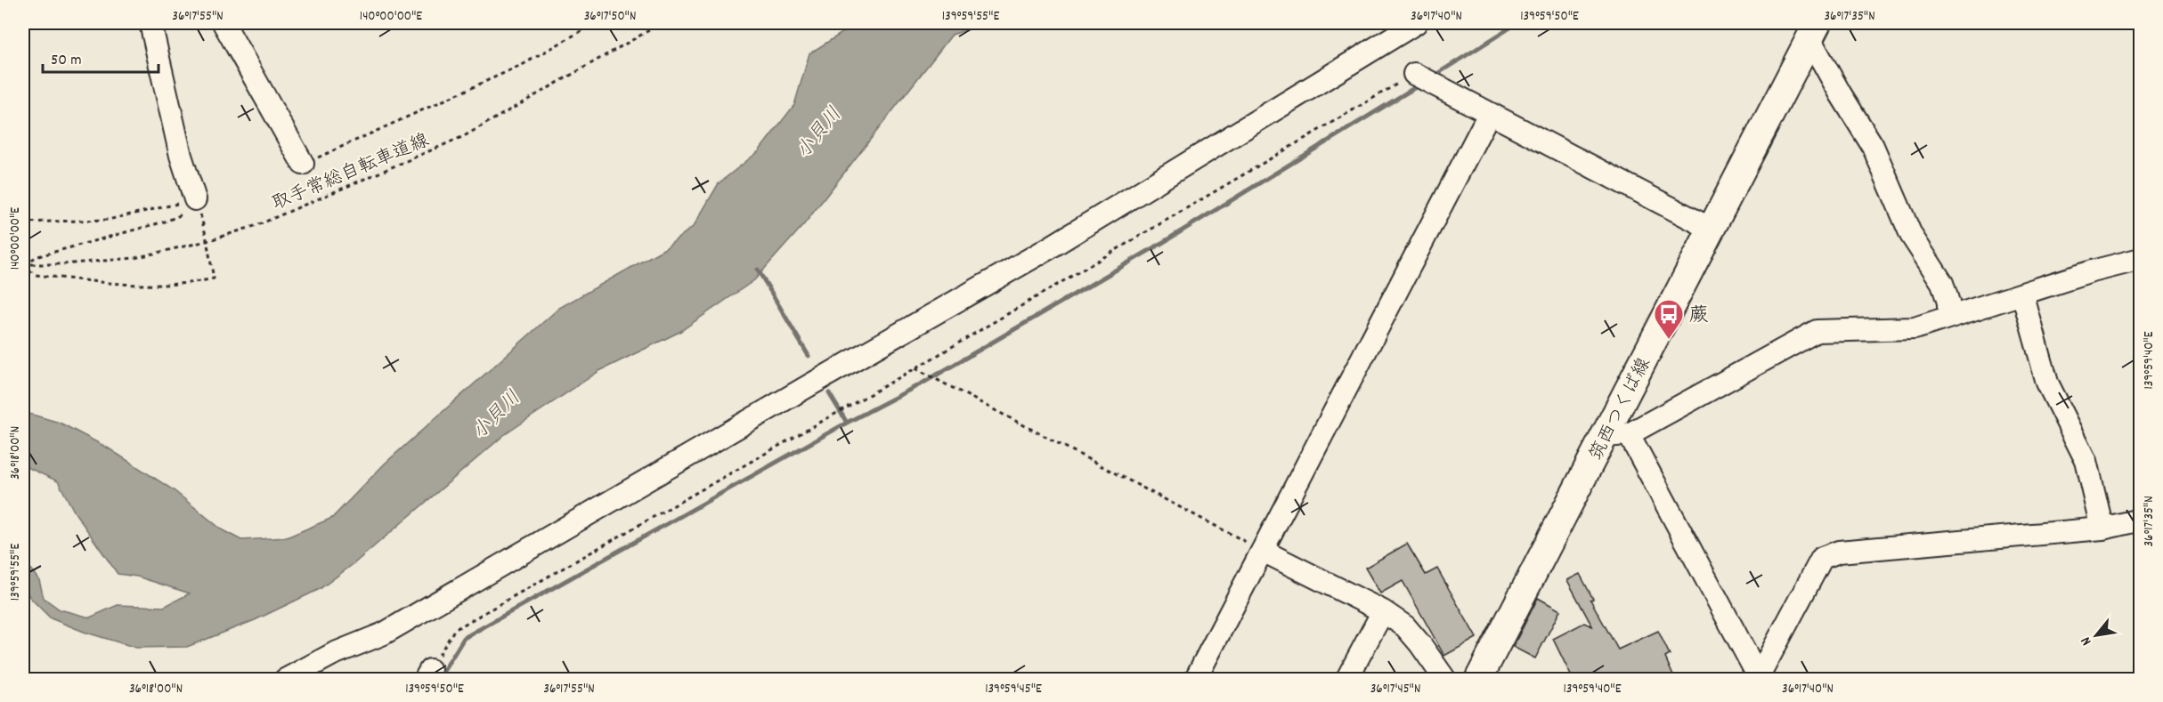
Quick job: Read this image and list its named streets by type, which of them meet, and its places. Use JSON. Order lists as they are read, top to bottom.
{
  "streets": {
    "main road": ["筑西つくば線"],
    "path": ["取手常総自転車道線"]
  },
  "water": ["小貝川"],
  "places": {
    "bus stop": ["蕨"]
  },
  "scale_bar": "50 m",
  "north": "bottom left",
  "coordinates": [
    "36°17'55\"N",
    "140°00'00\"E",
    "36°17'50\"N",
    "139°59'55\"E",
    "36°17'40\"N",
    "139°59'50\"E",
    "36°17'35\"N",
    "139°59'40\"E",
    "36°18'00\"N",
    "139°59'45\"E",
    "36°17'45\"N"
  ]
}
